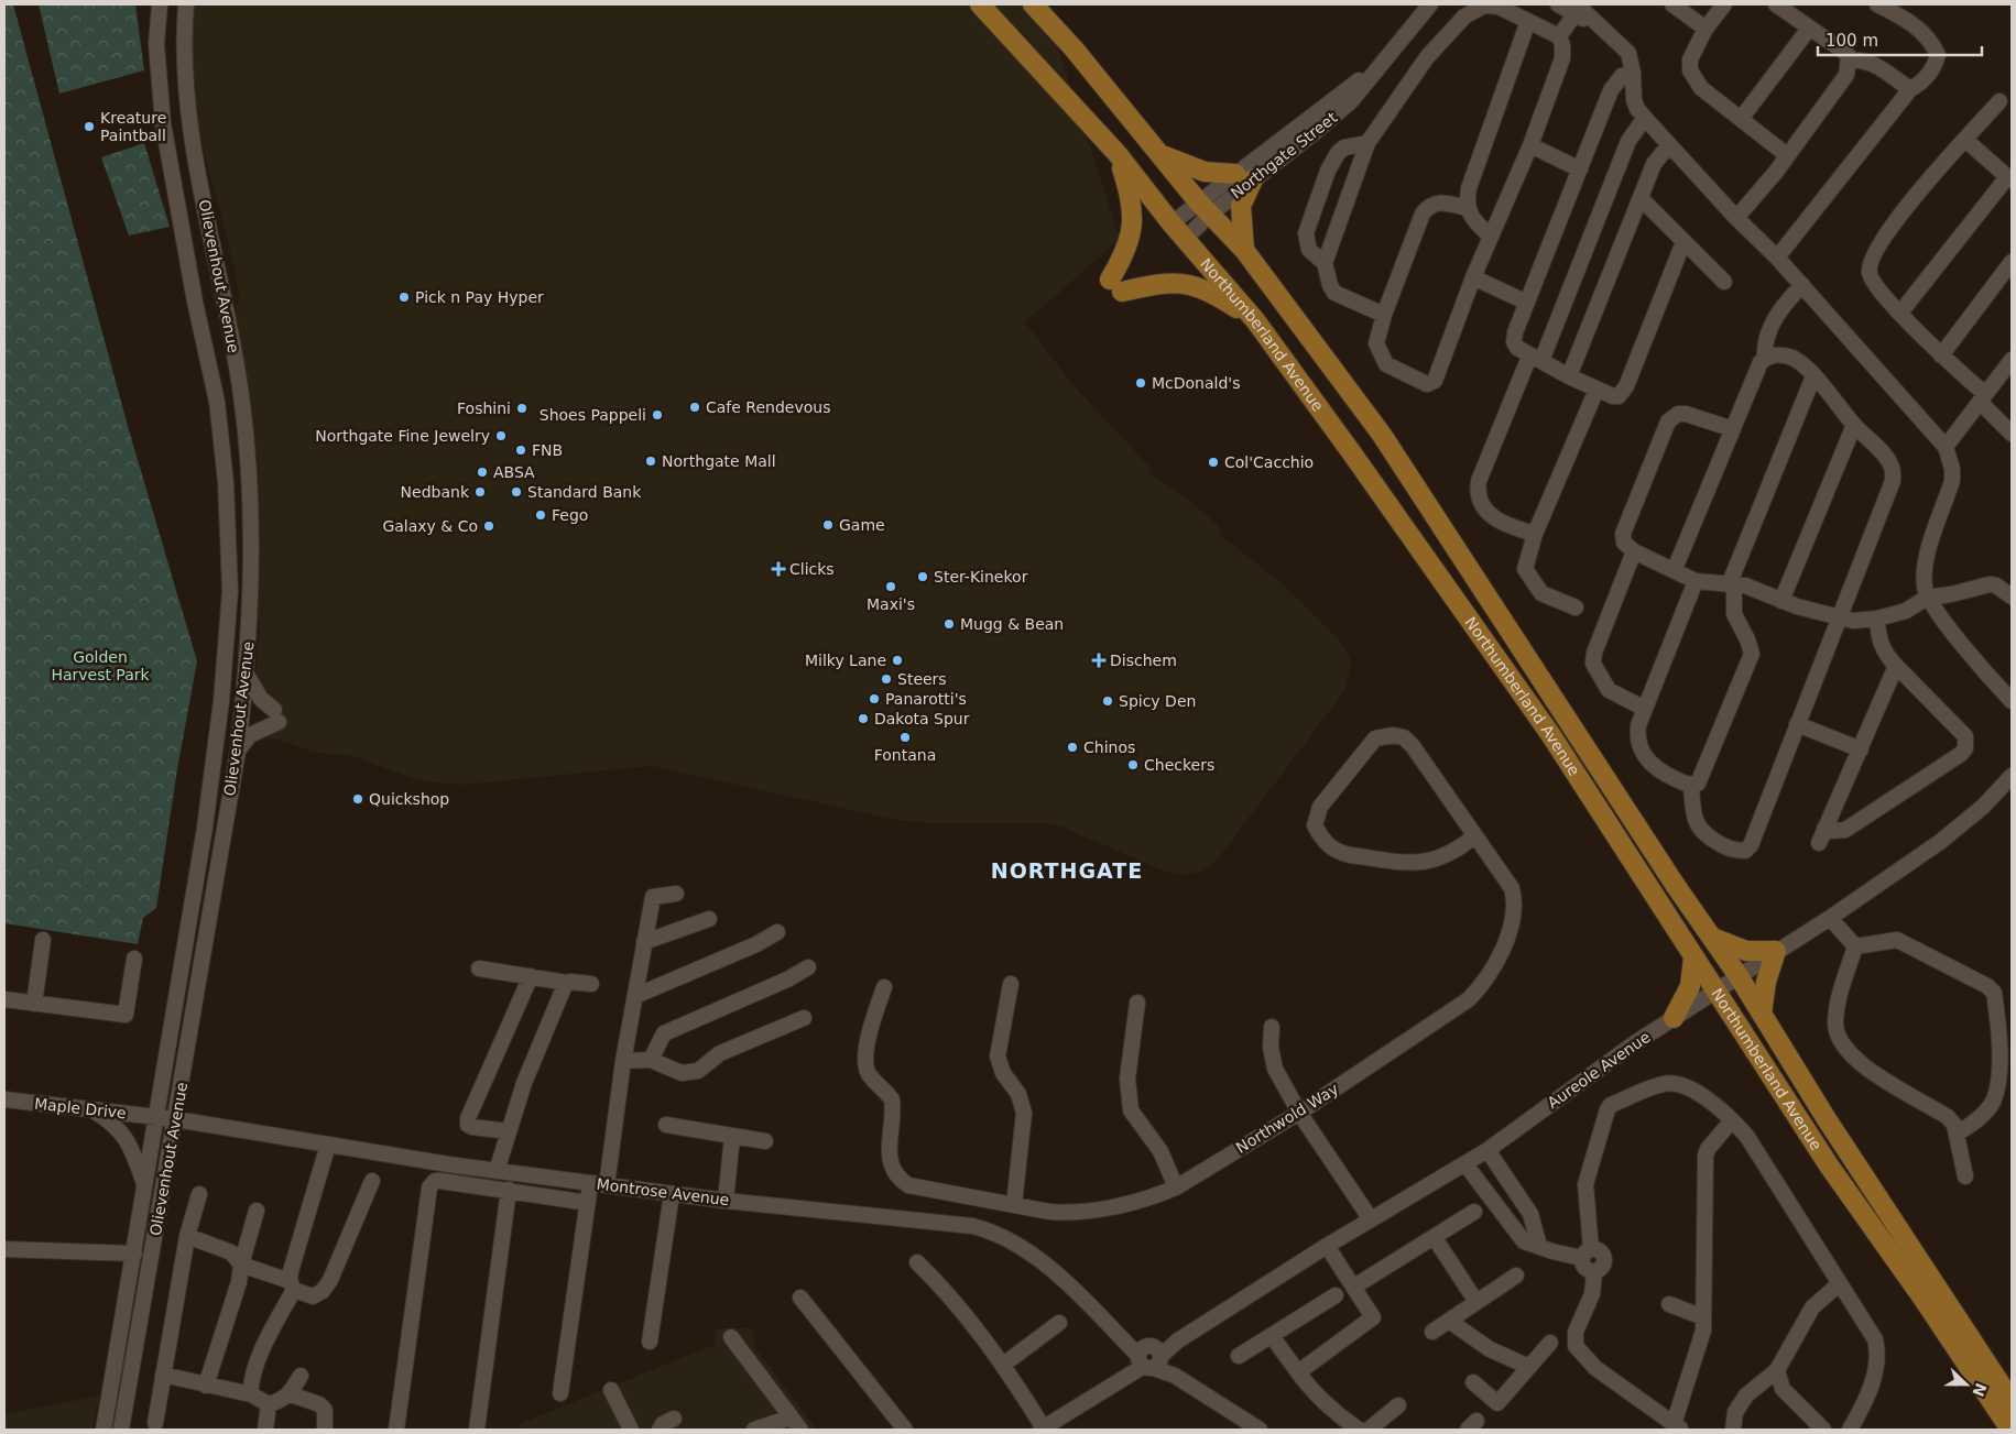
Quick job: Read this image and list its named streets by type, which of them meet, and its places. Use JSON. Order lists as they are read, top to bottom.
{
  "streets": {
    "main road": ["Northumberland Avenue"],
    "street": [
      "Northgate Street",
      "Olievenhout Avenue",
      "Aureole Avenue",
      "Maple Drive",
      "Northwold Way",
      "Montrose Avenue"
    ]
  },
  "crossings": [
    ["Northgate Street", "Northumberland Avenue"],
    ["Olievenhout Avenue", "Maple Drive"],
    ["Olievenhout Avenue", "Montrose Avenue"],
    ["Northumberland Avenue", "Aureole Avenue"],
    ["Aureole Avenue", "Montrose Avenue"],
    ["Maple Drive", "Montrose Avenue"]
  ],
  "districts": ["NORTHGATE"],
  "parks": ["Golden Harvest Park"],
  "places": {
    "other": [
      "Kreature Paintball",
      "Pick n Pay Hyper",
      "McDonald's",
      "Cafe Rendevous",
      "Foshini",
      "Shoes Pappeli",
      "Northgate Fine Jewelry",
      "FNB",
      "Northgate Mall",
      "Col'Cacchio",
      "ABSA",
      "Nedbank",
      "Standard Bank",
      "Fego",
      "Game",
      "Galaxy & Co",
      "Ster-Kinekor",
      "Maxi's",
      "Mugg & Bean",
      "Milky Lane",
      "Steers",
      "Panarotti's",
      "Spicy Den",
      "Dakota Spur",
      "Fontana",
      "Chinos",
      "Checkers",
      "Quickshop"
    ],
    "health": ["Clicks", "Dischem"]
  },
  "scale_bar": "100 m",
  "north": "right"
}
